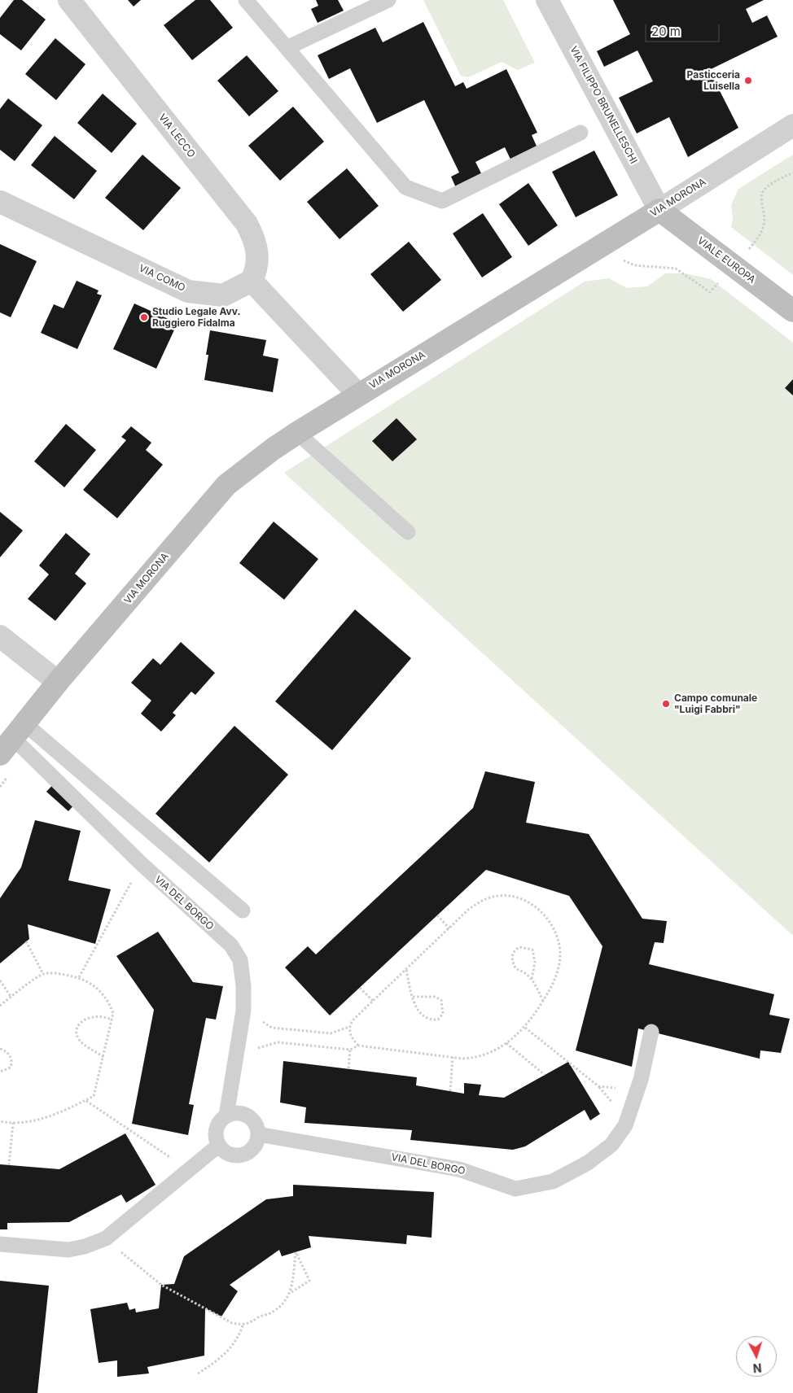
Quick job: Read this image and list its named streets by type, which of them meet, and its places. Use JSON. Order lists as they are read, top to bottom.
{
  "streets": {
    "main road": ["VIA MORONA", "VIALE EUROPA"],
    "street": ["VIA FILIPPO BRUNELLESCHI", "VIA LECCO", "VIA COMO"],
    "lane": ["VIA DEL BORGO"]
  },
  "crossings": [
    ["VIA FILIPPO BRUNELLESCHI", "VIA MORONA"],
    ["VIA FILIPPO BRUNELLESCHI", "VIALE EUROPA"],
    ["VIA LECCO", "VIA COMO"],
    ["VIA MORONA", "VIALE EUROPA"],
    ["VIA MORONA", "VIA DEL BORGO"]
  ],
  "places": ["Pasticceria Luisella", "Studio Legale Avv. Ruggiero Fidalma", "Campo comunale \"Luigi Fabbri\""],
  "scale_bar": "20 m",
  "north": "bottom"
}
